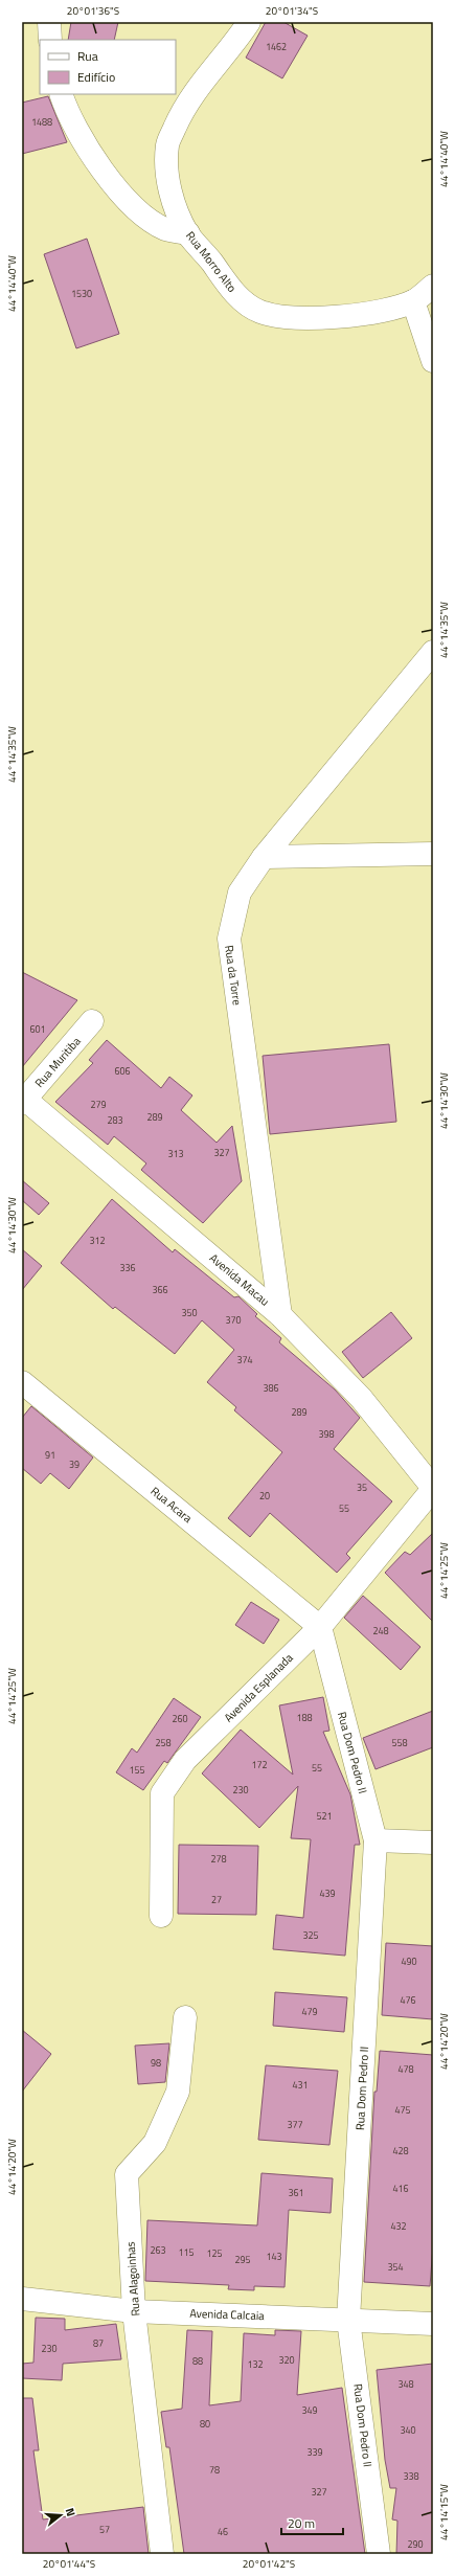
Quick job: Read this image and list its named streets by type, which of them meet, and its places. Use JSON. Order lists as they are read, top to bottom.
{
  "streets": {
    "street": [
      "Rua Morro Alto",
      "Rua da Torre",
      "Rua Muritiba",
      "Avenida Macau",
      "Rua Acara",
      "Avenida Esplanada",
      "Rua Dom Pedro II",
      "Rua Alagoinhas",
      "Avenida Calcaia"
    ]
  },
  "crossings": [
    ["Rua da Torre", "Avenida Macau"],
    ["Rua Muritiba", "Avenida Macau"],
    ["Avenida Macau", "Avenida Esplanada"],
    ["Rua Acara", "Avenida Esplanada"],
    ["Rua Acara", "Rua Dom Pedro II"],
    ["Avenida Esplanada", "Rua Dom Pedro II"],
    ["Rua Dom Pedro II", "Avenida Calcaia"],
    ["Rua Alagoinhas", "Avenida Calcaia"]
  ],
  "house_numbers": [
    "1462",
    "1488",
    "1530",
    "601",
    "606",
    "279",
    "289",
    "283",
    "327",
    "313",
    "312",
    "336",
    "366",
    "350",
    "370",
    "374",
    "386",
    "289",
    "398",
    "91",
    "39",
    "35",
    "20",
    "55",
    "248",
    "188",
    "260",
    "258",
    "558",
    "172",
    "55",
    "155",
    "230",
    "521",
    "278",
    "439",
    "27",
    "325",
    "490",
    "476",
    "479",
    "98",
    "478",
    "431",
    "475",
    "377",
    "428",
    "416",
    "361",
    "432",
    "263",
    "115",
    "125",
    "143",
    "295",
    "354",
    "87",
    "230",
    "320",
    "88",
    "132",
    "348",
    "349",
    "80",
    "340",
    "339",
    "78",
    "338",
    "327",
    "57",
    "46",
    "290"
  ],
  "legend": ["Rua", "Edifício"],
  "scale_bar": "20 m",
  "north": "right",
  "coordinates": [
    "20°01'36\"S",
    "20°01'34\"S",
    "44°14'40\"W",
    "44°14'35\"W",
    "44°14'30\"W",
    "44°14'25\"W",
    "44°14'20\"W",
    "44°14'15\"W",
    "20°01'44\"S",
    "20°01'42\"S"
  ]
}
